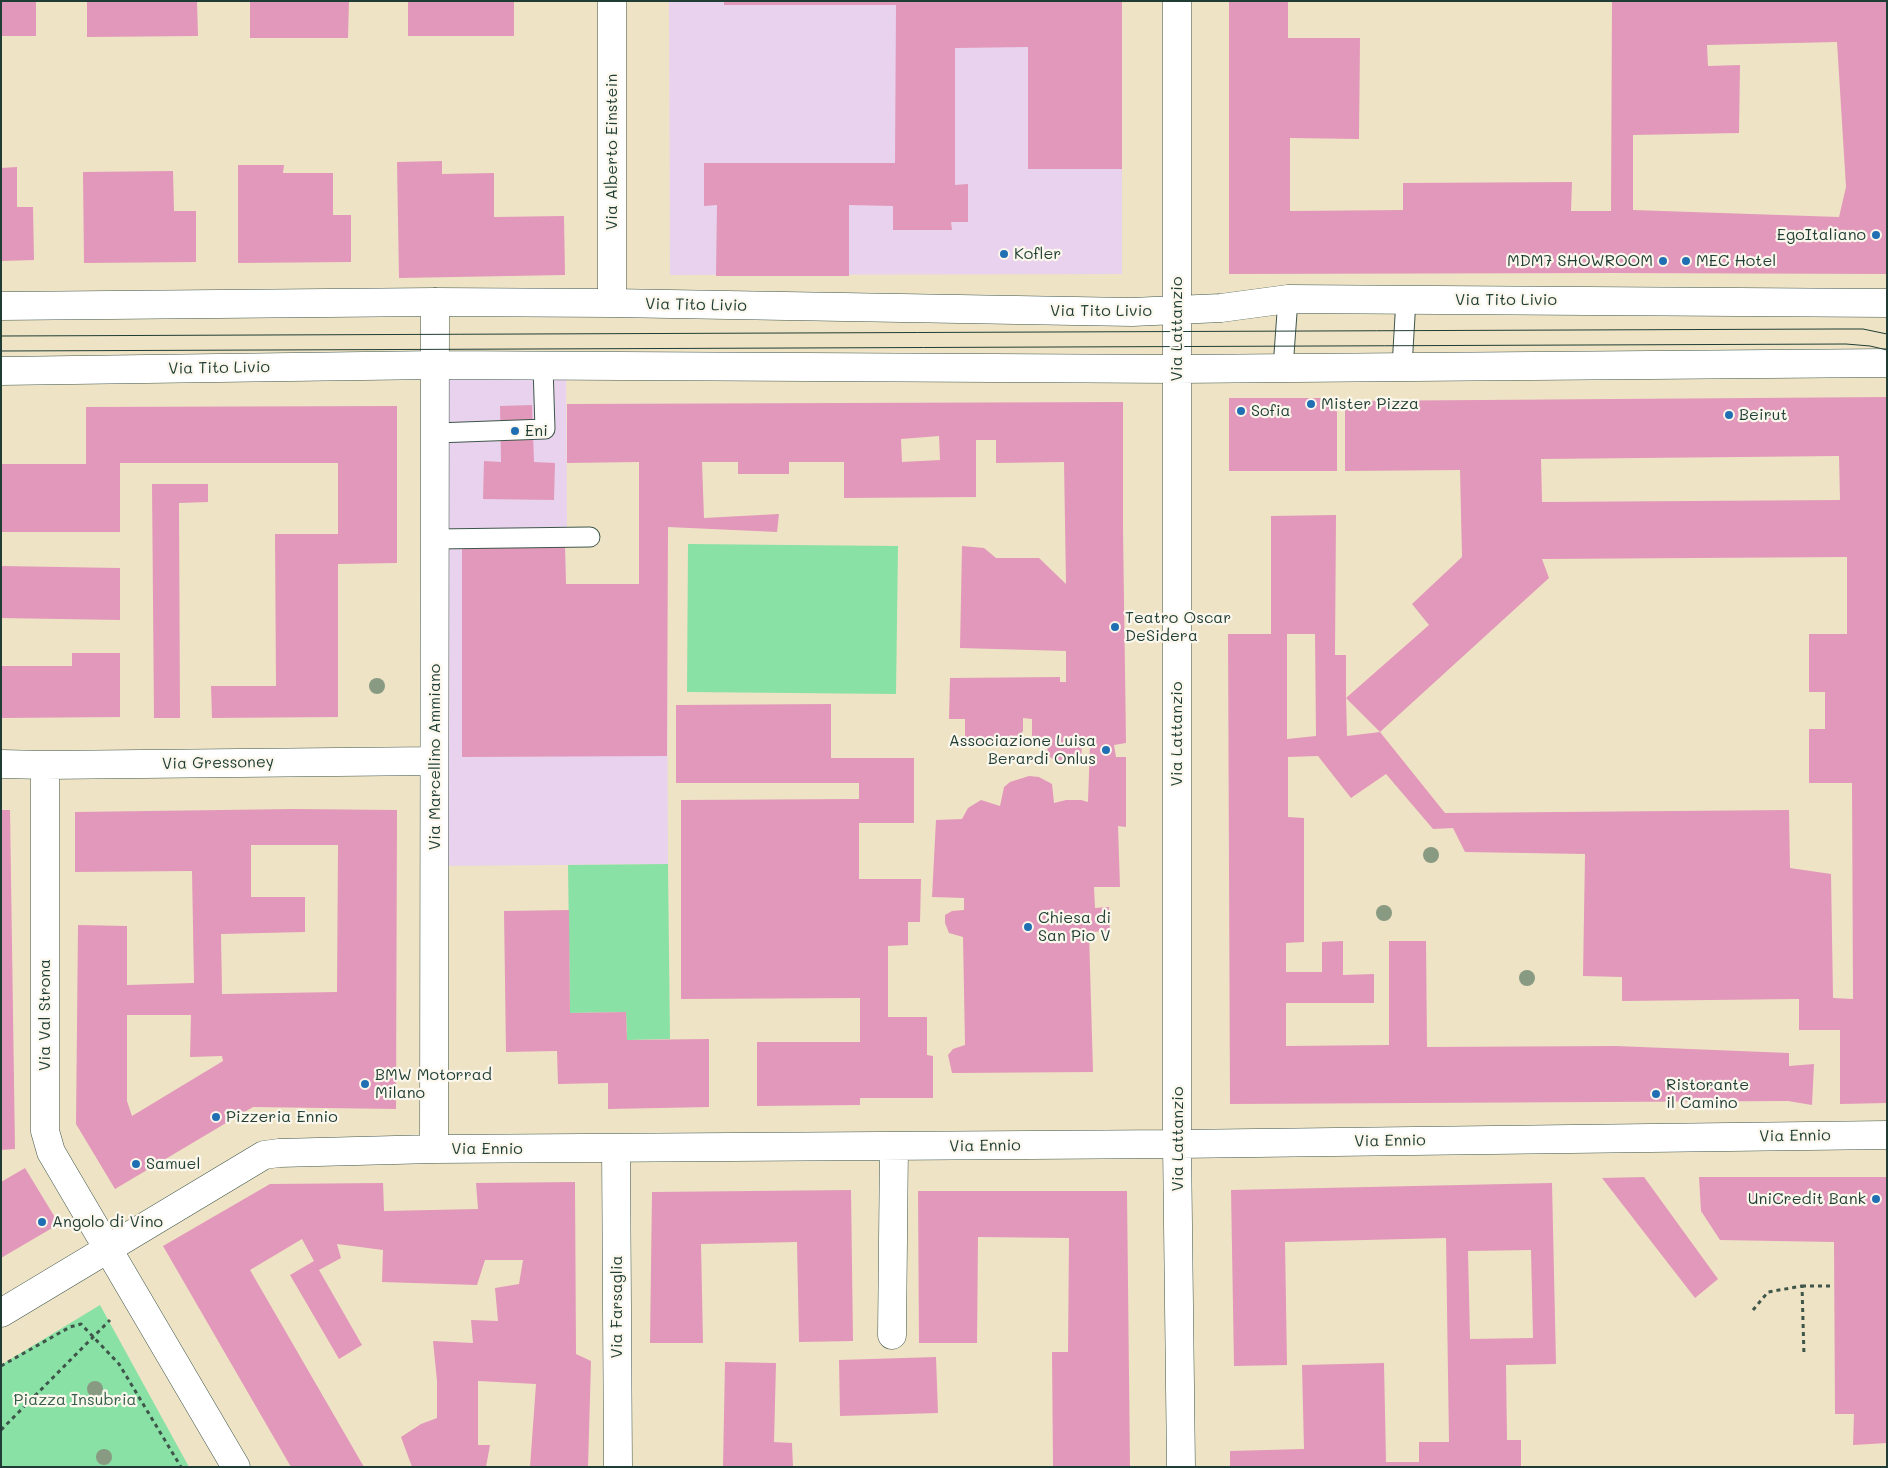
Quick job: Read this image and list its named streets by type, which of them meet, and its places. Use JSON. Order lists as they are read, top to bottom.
{
  "streets": {
    "street": [
      "Via Alberto Einstein",
      "Via Tito Livio",
      "Via Lattanzio",
      "Via Marcellino Ammiano",
      "Via Gressoney",
      "Via Val Strona",
      "Via Ennio",
      "Via Farsaglia"
    ]
  },
  "crossings": [
    ["Via Alberto Einstein", "Via Tito Livio"],
    ["Via Tito Livio", "Via Lattanzio"],
    ["Via Tito Livio", "Via Marcellino Ammiano"],
    ["Via Lattanzio", "Via Ennio"],
    ["Via Marcellino Ammiano", "Via Gressoney"],
    ["Via Marcellino Ammiano", "Via Ennio"],
    ["Via Gressoney", "Via Val Strona"],
    ["Via Val Strona", "Via Ennio"],
    ["Via Ennio", "Via Farsaglia"]
  ],
  "parks": ["Piazza Insubria"],
  "places": [
    "EgoItaliano",
    "Kofler",
    "MDM7 SHOWROOM",
    "MEC Hotel",
    "Mister Pizza",
    "Sofia",
    "Beirut",
    "Eni",
    "Teatro Oscar DeSidera",
    "Associazione Luisa Berardi Onlus",
    "Chiesa di San Pio V",
    "BMW Motorrad Milano",
    "Ristorante il Camino",
    "Pizzeria Ennio",
    "Samuel",
    "UniCredit Bank",
    "Angolo di Vino"
  ]
}
